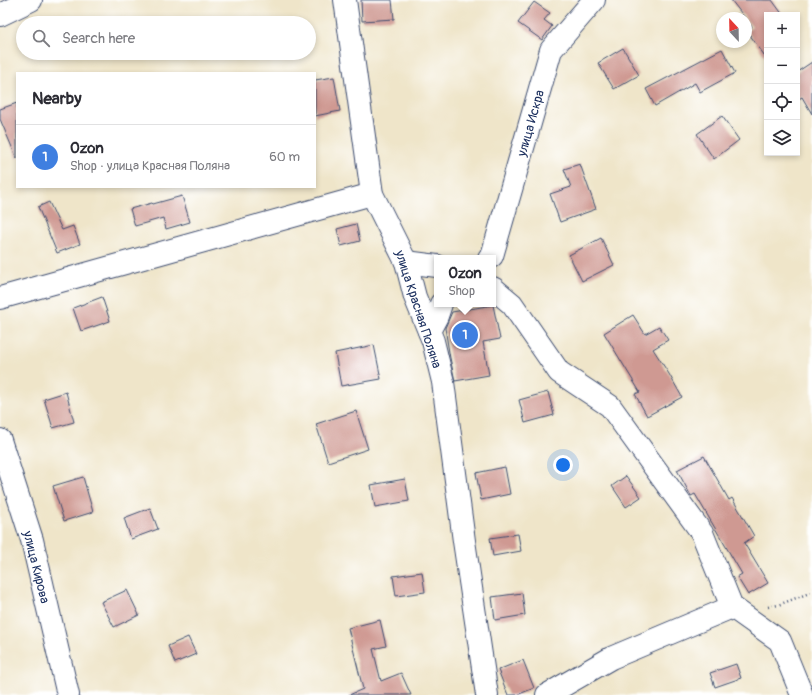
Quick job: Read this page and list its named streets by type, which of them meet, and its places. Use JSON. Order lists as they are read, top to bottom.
{
  "streets": {
    "street": ["улица Искра", "улица Красная Поляна", "улица Кирова"]
  },
  "north": "top",
  "page": {
    "map_buttons": ["+", "−"],
    "search": "Search here",
    "heading": "Nearby",
    "list": [
      {
        "mark": "1",
        "name": "Ozon",
        "note": "Shop · улица Красная Поляна",
        "value": "60 m"
      }
    ],
    "popup": ["Ozon", "Shop"],
    "pins": "1"
  }
}
